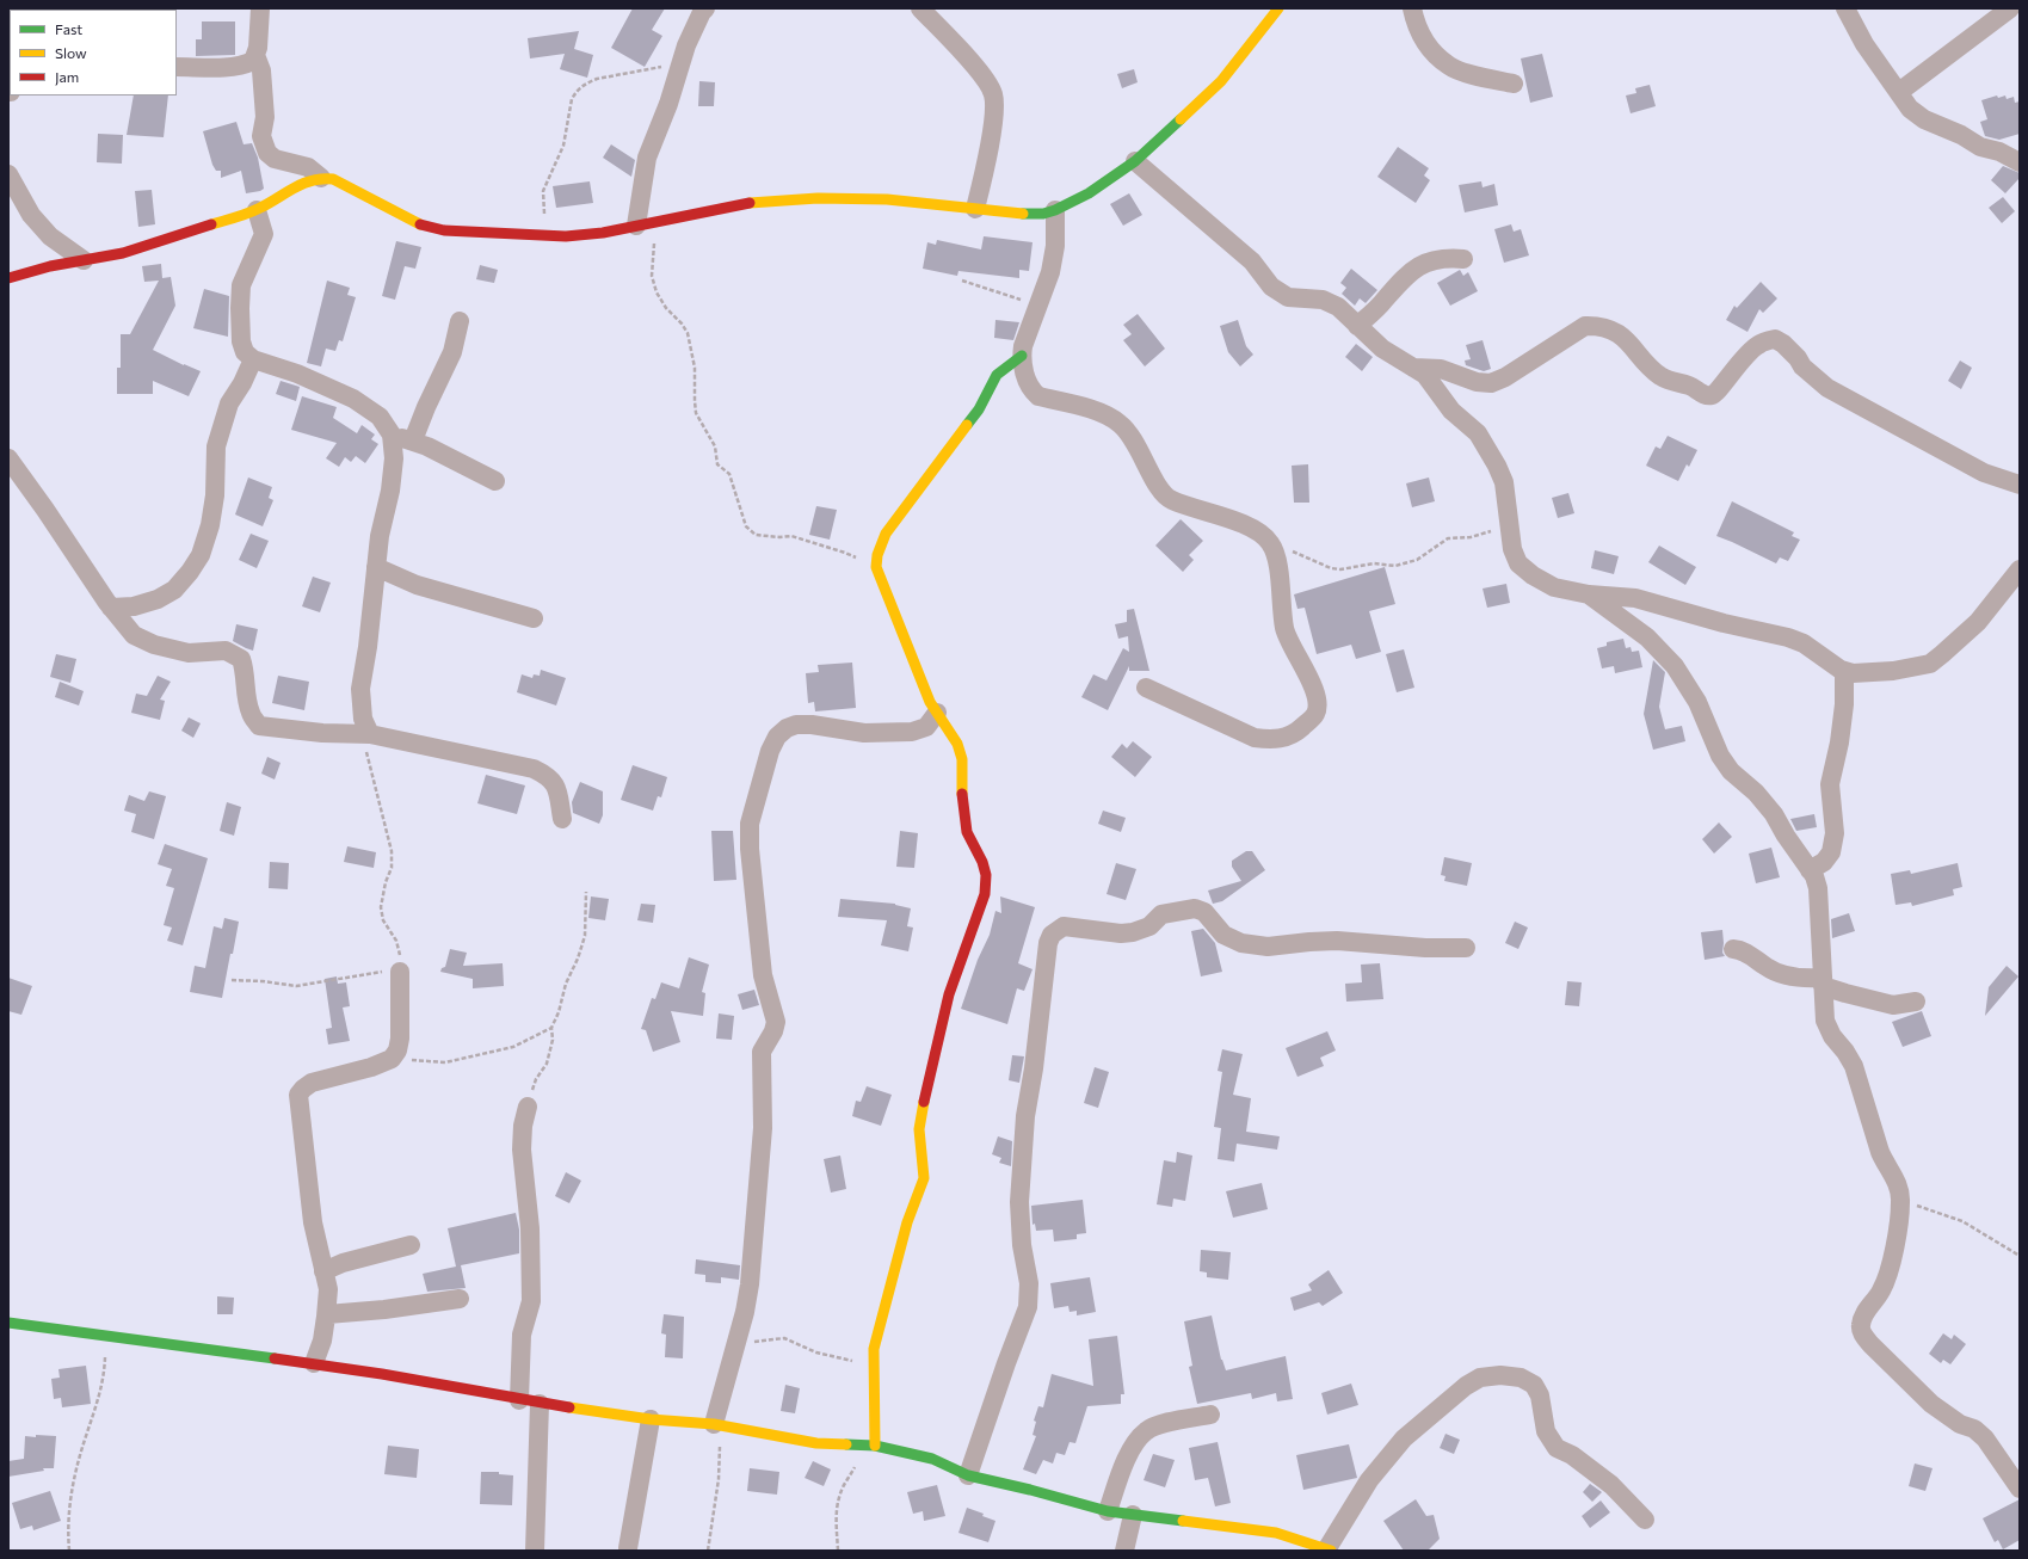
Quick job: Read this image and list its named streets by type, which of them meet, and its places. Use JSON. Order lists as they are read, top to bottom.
{
  "legend": ["Fast", "Slow", "Jam"]
}
